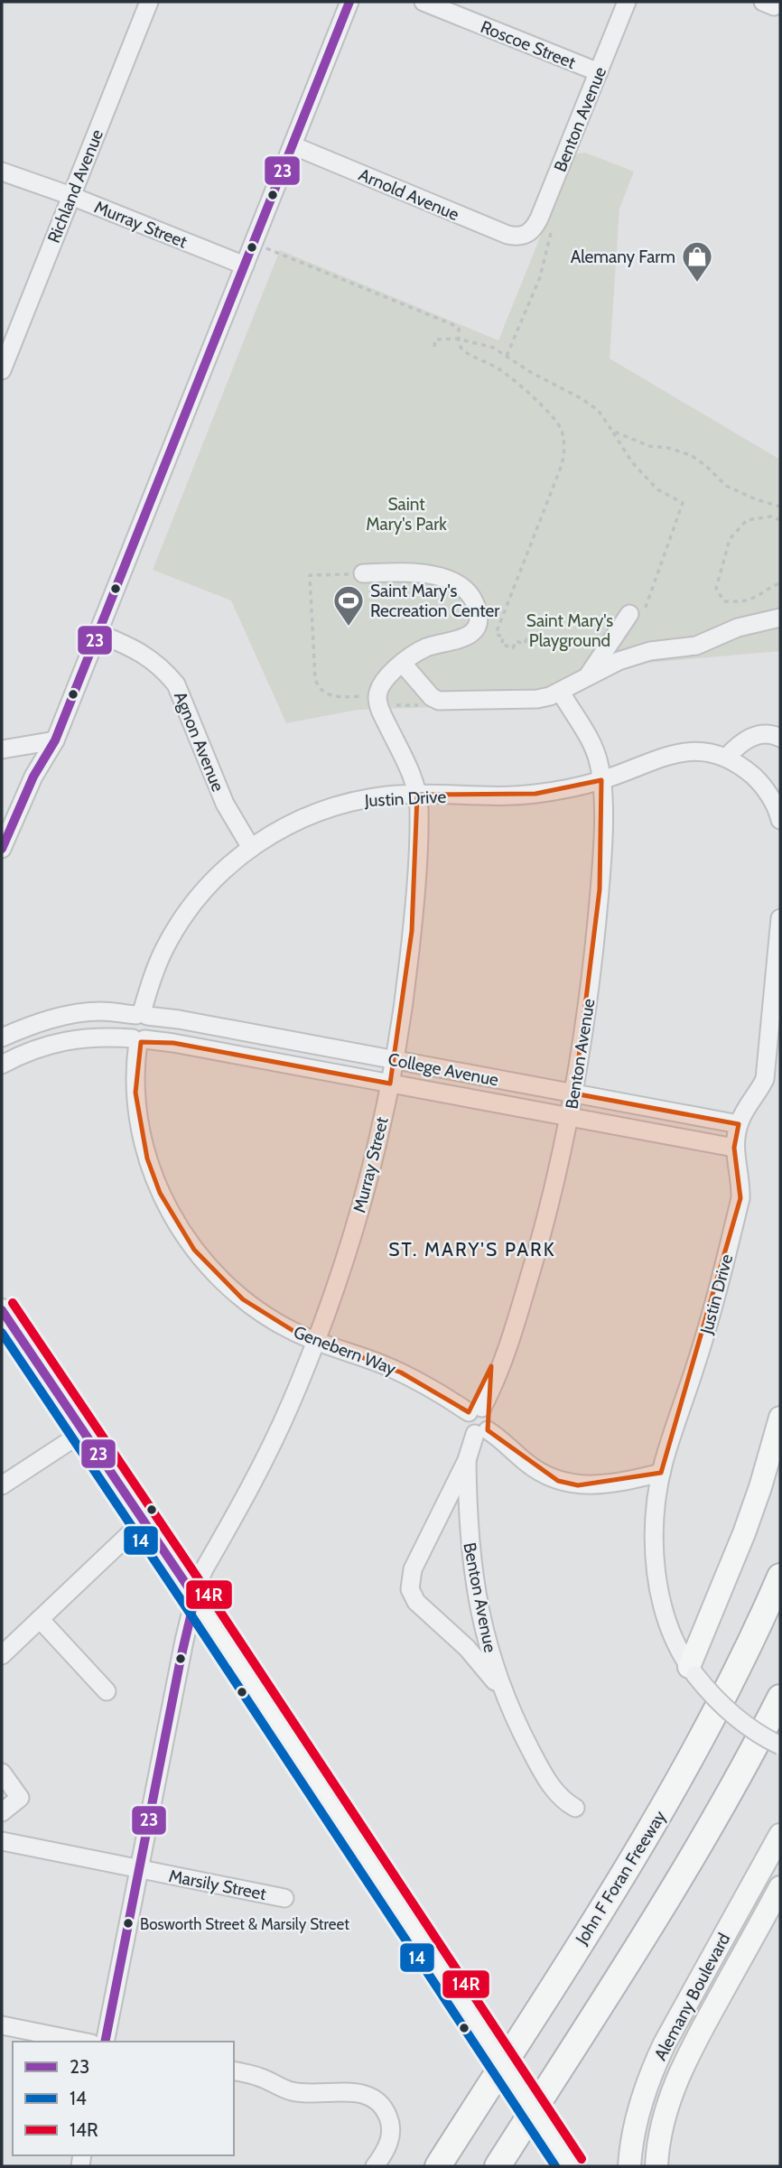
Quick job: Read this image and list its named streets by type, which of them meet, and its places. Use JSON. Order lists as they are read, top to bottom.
{
  "streets": {
    "highway": ["John F Foran Freeway"],
    "main road": ["Alemany Boulevard"],
    "street": [
      "Roscoe Street",
      "Benton Avenue",
      "Richland Avenue",
      "Arnold Avenue",
      "Murray Street",
      "Agnon Avenue",
      "Justin Drive",
      "College Avenue",
      "Genebern Way",
      "Marsily Street"
    ]
  },
  "crossings": [
    ["Roscoe Street", "Benton Avenue"],
    ["Benton Avenue", "Arnold Avenue"],
    ["Benton Avenue", "Justin Drive"],
    ["Benton Avenue", "College Avenue"],
    ["Benton Avenue", "Genebern Way"],
    ["Richland Avenue", "Murray Street"],
    ["Murray Street", "Justin Drive"],
    ["Murray Street", "College Avenue"],
    ["Murray Street", "Genebern Way"],
    ["Murray Street", "Marsily Street"],
    ["Agnon Avenue", "Justin Drive"],
    ["Justin Drive", "College Avenue"],
    ["Justin Drive", "Genebern Way"],
    ["College Avenue", "Genebern Way"]
  ],
  "districts": ["ST. MARY'S PARK"],
  "parks": ["Saint Mary's Park", "Saint Mary's Playground"],
  "places": {
    "shop": ["Alemany Farm"],
    "sports": ["Saint Mary's Recreation Center"],
    "other": ["Bosworth Street & Marsily Street"]
  },
  "lines": ["transit line 23", "transit line 14R", "transit line 14"],
  "legend": ["23", "14", "14R"]
}
